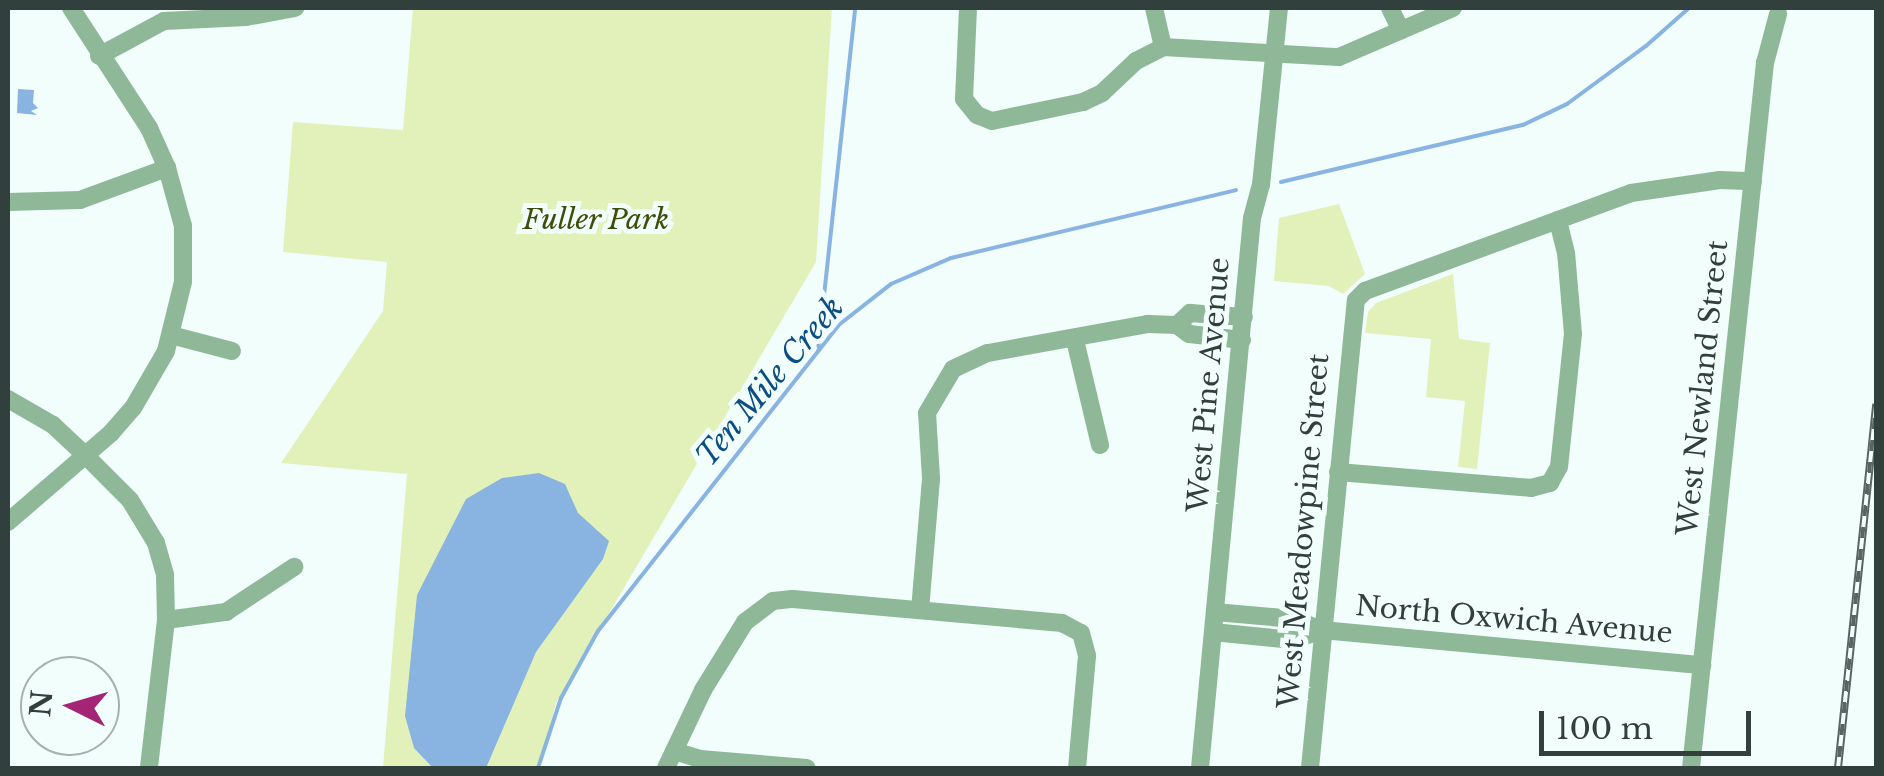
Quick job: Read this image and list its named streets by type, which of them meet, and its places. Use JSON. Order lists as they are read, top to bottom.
{
  "streets": {
    "street": [
      "West Pine Avenue",
      "West Newland Street",
      "West Meadowpine Street",
      "North Oxwich Avenue"
    ]
  },
  "crossings": [
    ["West Pine Avenue", "North Oxwich Avenue"],
    ["West Newland Street", "North Oxwich Avenue"],
    ["West Meadowpine Street", "North Oxwich Avenue"]
  ],
  "water": ["Ten Mile Creek"],
  "parks": ["Fuller Park"],
  "scale_bar": "100 m",
  "north": "left"
}
